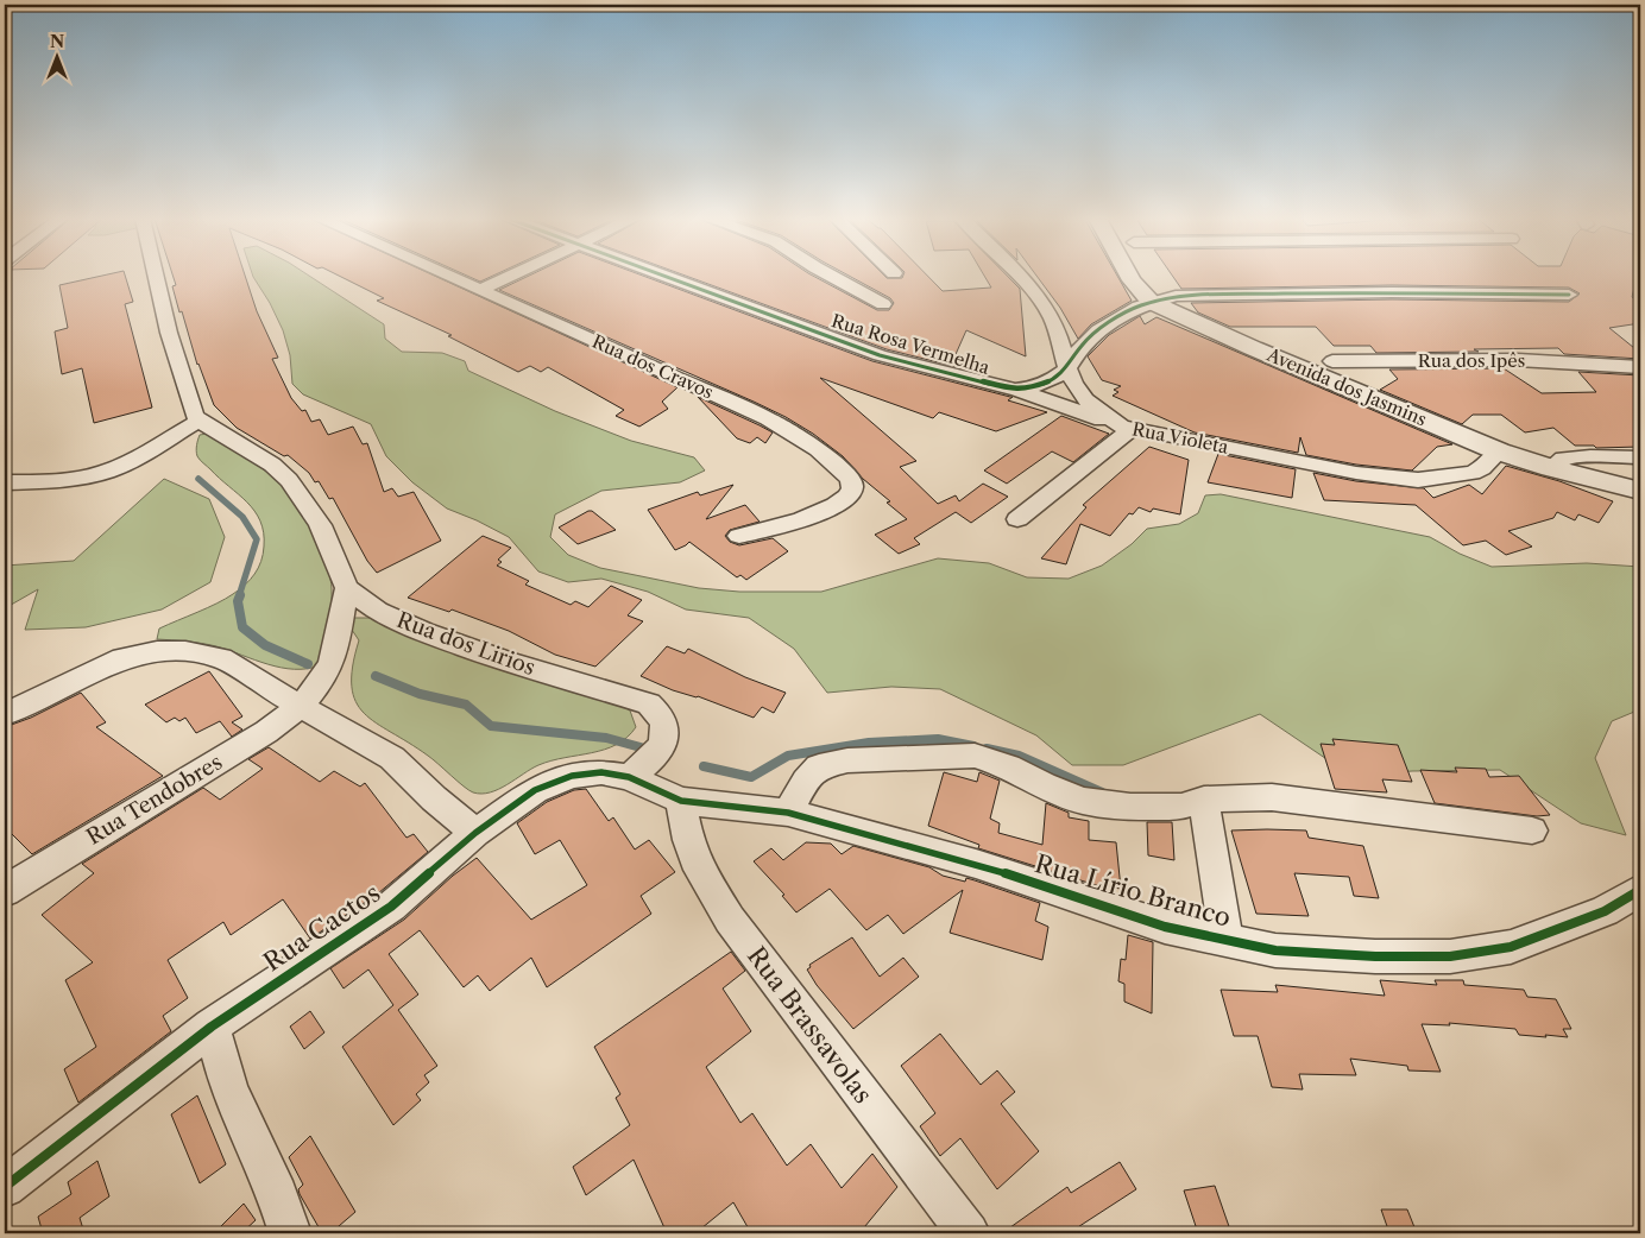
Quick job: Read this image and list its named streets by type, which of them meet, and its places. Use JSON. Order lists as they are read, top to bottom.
{
  "streets": {
    "street": [
      "Rua Rosa Vermelha",
      "Rua dos Ipês",
      "Rua dos Cravos",
      "Avenida dos Jasmins",
      "Rua Violeta",
      "Rua dos Lirios",
      "Rua Tendobres",
      "Rua Lírio Branco",
      "Rua Cactos",
      "Rua Brassavolas"
    ]
  },
  "crossings": [
    ["Rua Rosa Vermelha", "Rua Violeta"],
    ["Rua dos Ipês", "Avenida dos Jasmins"],
    ["Avenida dos Jasmins", "Rua Violeta"],
    ["Rua dos Lirios", "Rua Tendobres"],
    ["Rua dos Lirios", "Rua Cactos"],
    ["Rua Lírio Branco", "Rua Cactos"],
    ["Rua Lírio Branco", "Rua Brassavolas"],
    ["Rua Cactos", "Rua Brassavolas"]
  ],
  "north": "top"
}
